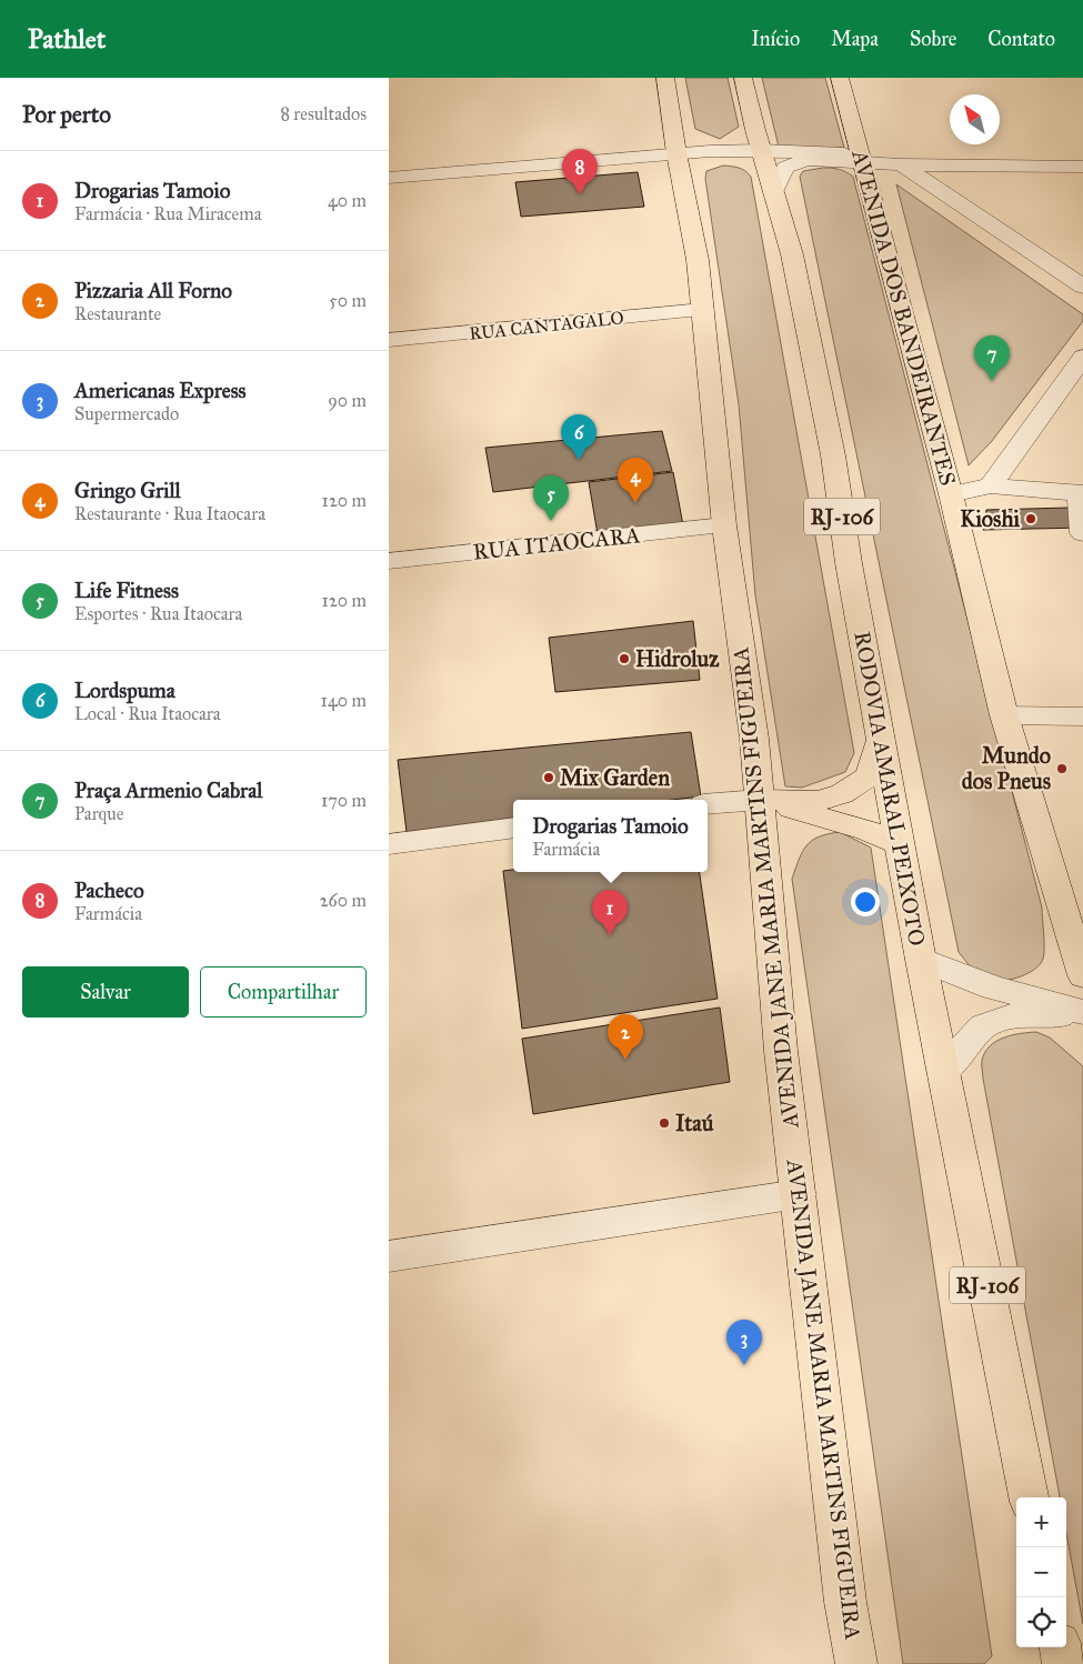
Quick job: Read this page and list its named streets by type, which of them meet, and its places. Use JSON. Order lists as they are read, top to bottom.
{
  "streets": {
    "main road": [
      "AVENIDA DOS BANDEIRANTES",
      "RJ-106",
      "RODOVIA AMARAL PEIXOTO",
      "AVENIDA JANE MARIA MARTINS FIGUEIRA"
    ],
    "street": ["RUA CANTAGALO", "RUA ITAOCARA"]
  },
  "crossings": [
    ["RUA CANTAGALO", "AVENIDA JANE MARIA MARTINS FIGUEIRA"],
    ["RUA ITAOCARA", "AVENIDA JANE MARIA MARTINS FIGUEIRA"]
  ],
  "places": [
    "Kioshi",
    "Hidroluz",
    "Mundo dos Pneus",
    "Mix Garden",
    "Itaú"
  ],
  "north": "top left",
  "page": {
    "header": "Pathlet",
    "nav": [
      "Início",
      "Mapa",
      "Sobre",
      "Contato"
    ],
    "heading": ["Por perto", "8 resultados"],
    "pins": [
      "8",
      "7",
      "6",
      "4",
      "5",
      "1",
      "2",
      "3"
    ],
    "list": [
      {
        "mark": "1",
        "name": "Drogarias Tamoio",
        "note": "Farmácia · Rua Miracema",
        "value": "40 m"
      },
      {
        "mark": "2",
        "name": "Pizzaria All Forno",
        "note": "Restaurante",
        "value": "50 m"
      },
      {
        "mark": "3",
        "name": "Americanas Express",
        "note": "Supermercado",
        "value": "90 m"
      },
      {
        "mark": "4",
        "name": "Gringo Grill",
        "note": "Restaurante · Rua Itaocara",
        "value": "120 m"
      },
      {
        "mark": "5",
        "name": "Life Fitness",
        "note": "Esportes · Rua Itaocara",
        "value": "120 m"
      },
      {
        "mark": "6",
        "name": "Lordspuma",
        "note": "Local · Rua Itaocara",
        "value": "140 m"
      },
      {
        "mark": "7",
        "name": "Praça Armenio Cabral",
        "note": "Parque",
        "value": "170 m"
      },
      {
        "mark": "8",
        "name": "Pacheco",
        "note": "Farmácia",
        "value": "260 m"
      }
    ],
    "popup": ["Drogarias Tamoio", "Farmácia"],
    "buttons": ["Salvar", "Compartilhar"],
    "map_buttons": ["+", "−"]
  }
}
